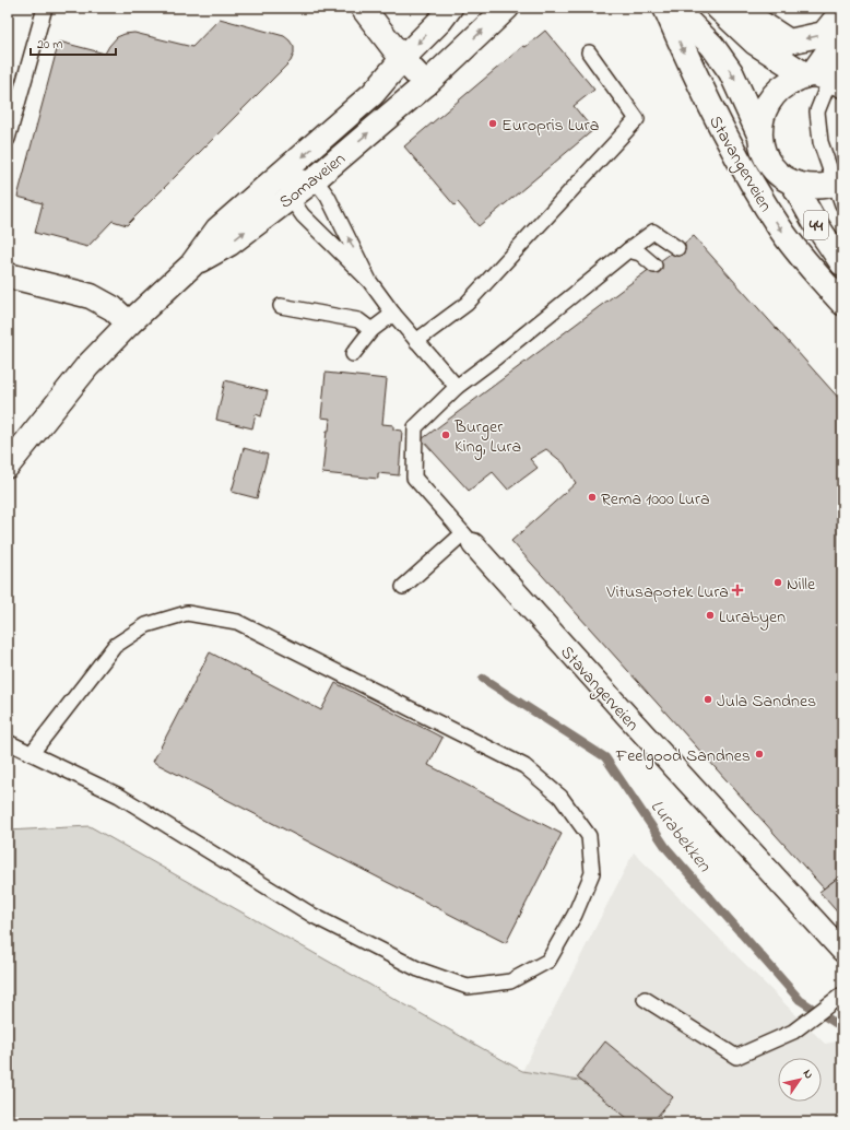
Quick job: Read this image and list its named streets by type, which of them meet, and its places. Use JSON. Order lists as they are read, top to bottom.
{
  "streets": {
    "main road": ["Stavangerveien", "Somaveien", "44"]
  },
  "water": ["Lurabekken"],
  "places": {
    "other": [
      "Europris Lura",
      "Burger King, Lura",
      "Rema 1000 Lura",
      "Nille",
      "Lurabyen",
      "Jula Sandnes",
      "Feelgood Sandnes"
    ],
    "health": ["Vitusapotek Lura"]
  },
  "scale_bar": "20 m",
  "north": "top right"
}
